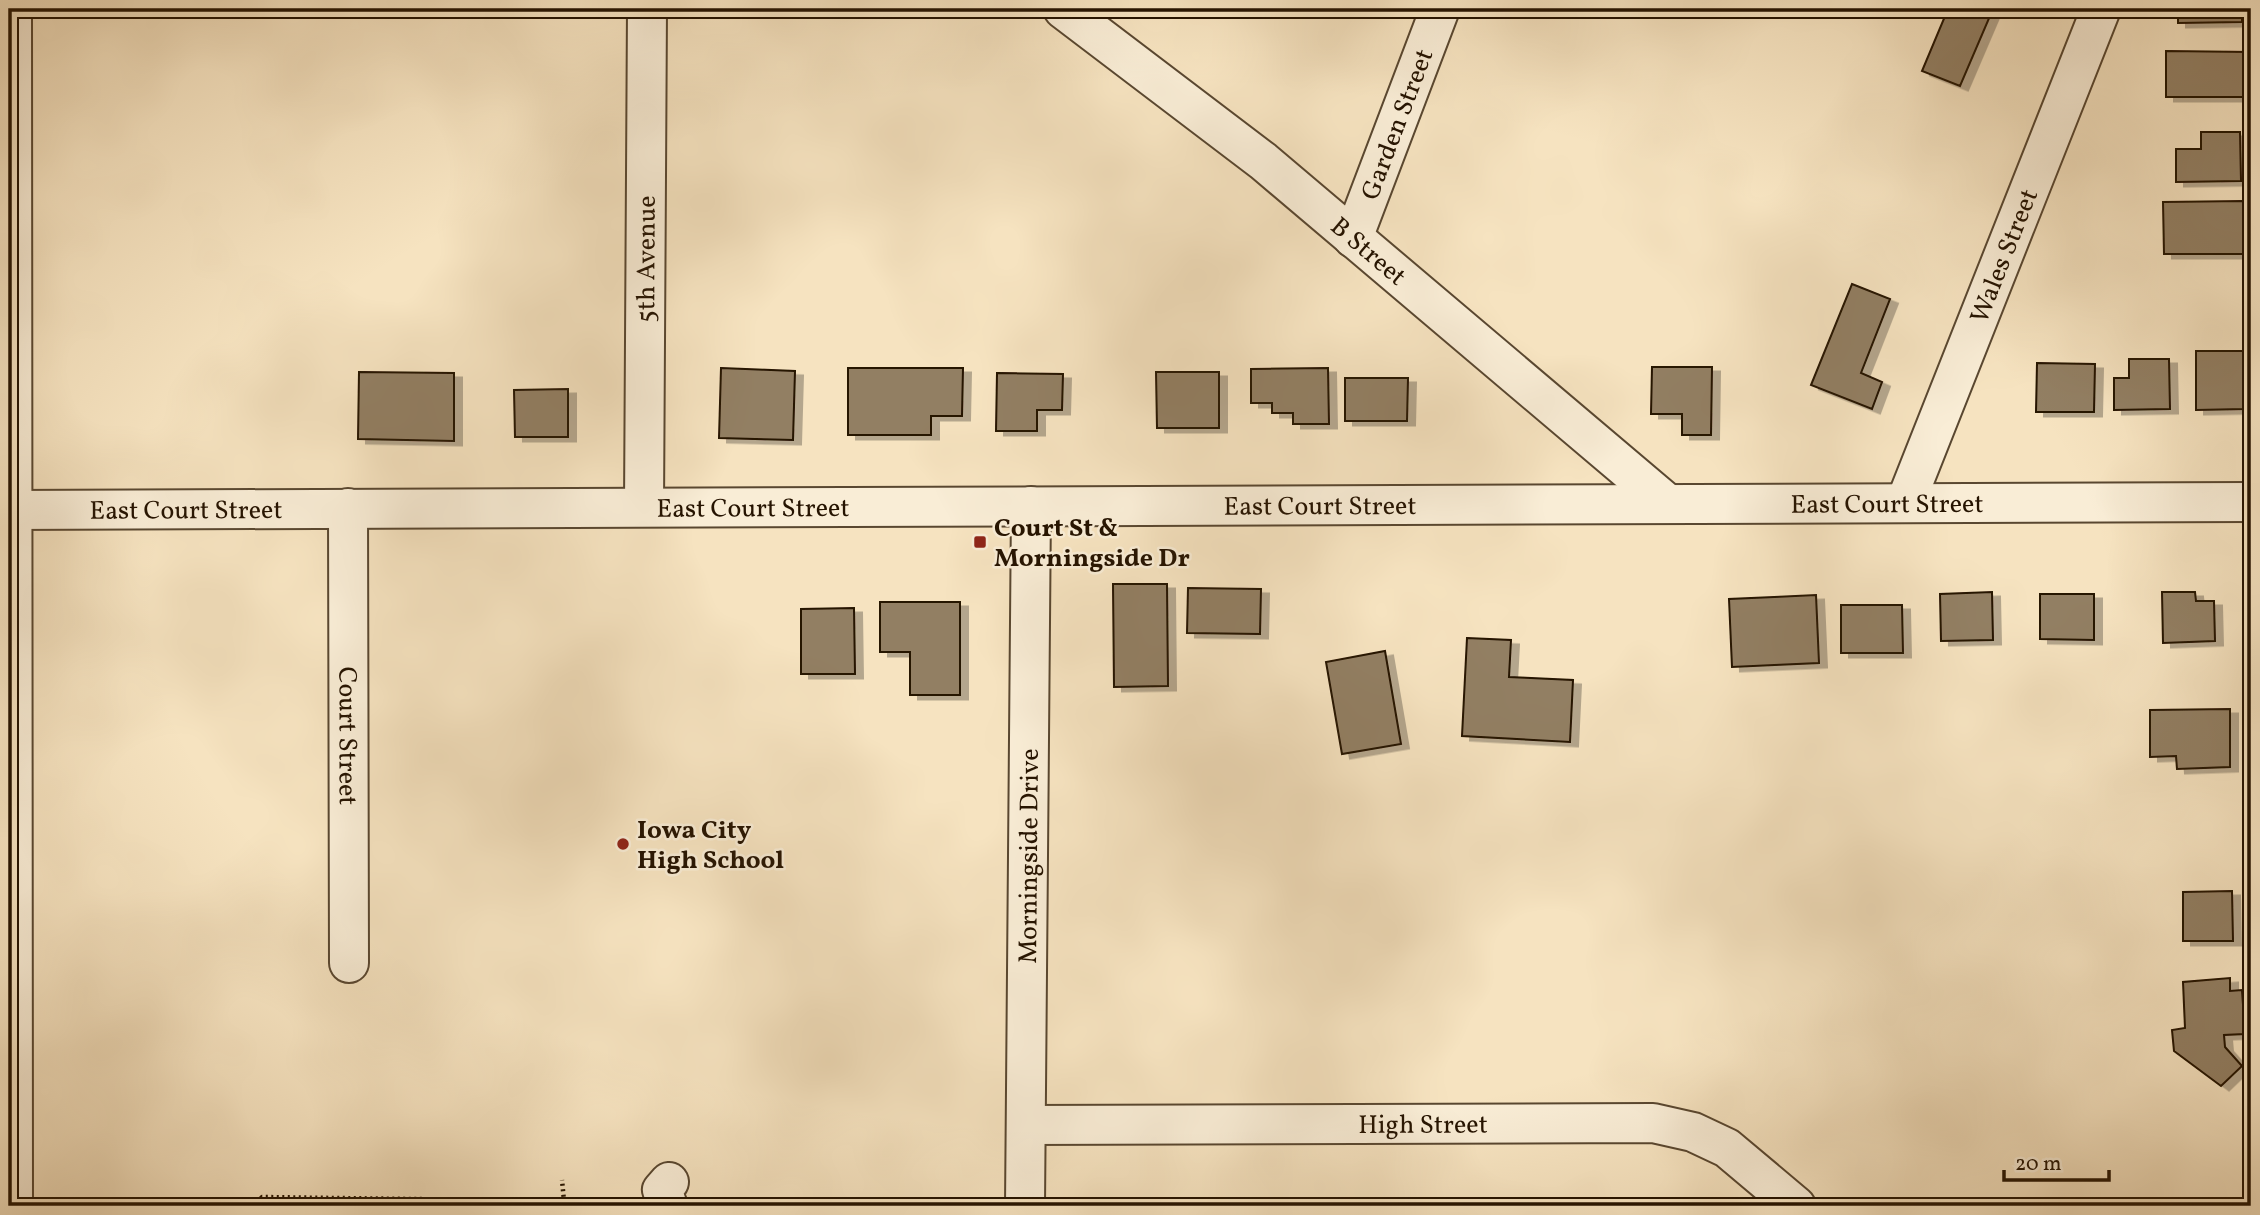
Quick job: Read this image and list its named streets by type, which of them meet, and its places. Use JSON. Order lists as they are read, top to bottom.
{
  "streets": {
    "street": [
      "Garden Street",
      "B Street",
      "Wales Street",
      "5th Avenue",
      "East Court Street",
      "Court Street",
      "Morningside Drive",
      "High Street"
    ]
  },
  "crossings": [
    ["Garden Street", "B Street"],
    ["B Street", "East Court Street"],
    ["Wales Street", "East Court Street"],
    ["5th Avenue", "East Court Street"],
    ["East Court Street", "Court Street"],
    ["East Court Street", "Morningside Drive"],
    ["Morningside Drive", "High Street"]
  ],
  "places": {
    "transit": ["Court St & Morningside Dr"],
    "other": ["Iowa City High School"]
  },
  "scale_bar": "20 m"
}
